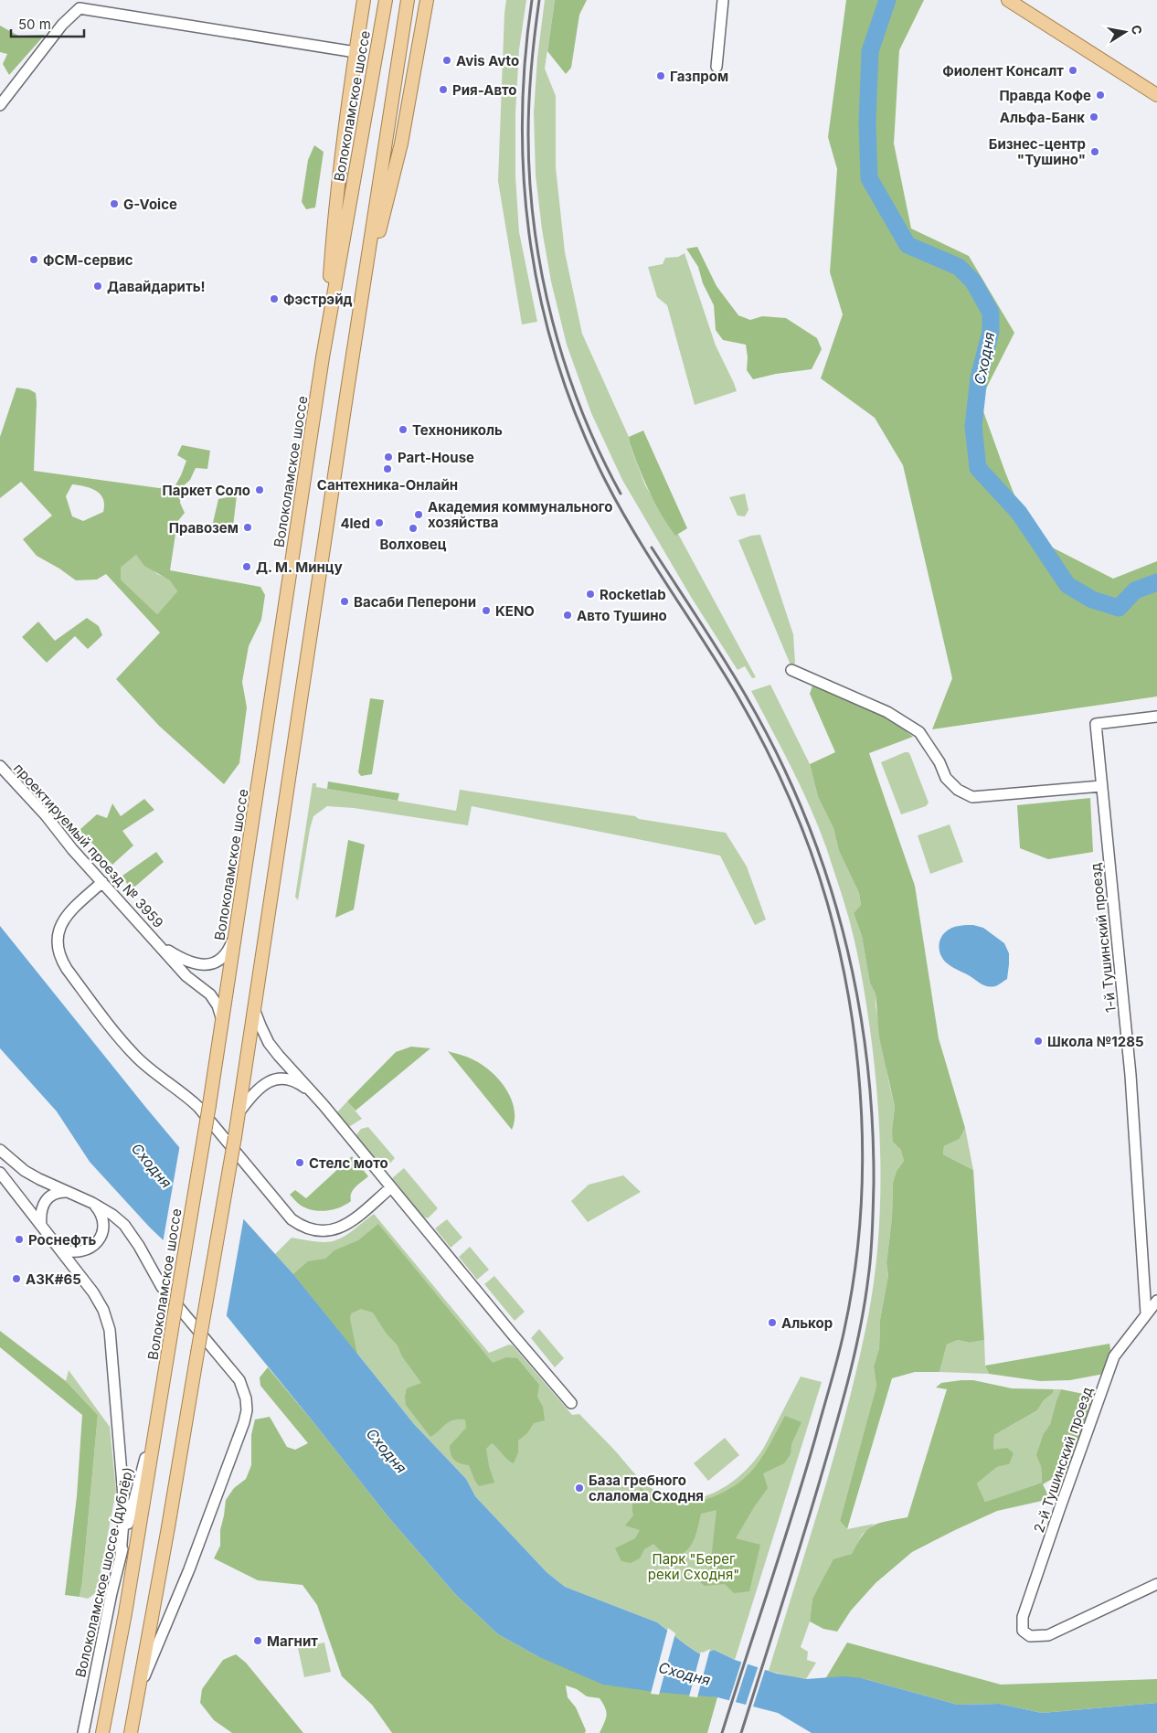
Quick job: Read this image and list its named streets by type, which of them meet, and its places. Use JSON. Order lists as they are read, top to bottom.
{
  "streets": {
    "main road": ["Волоколамское шоссе"],
    "street": [
      "проектируемый проезд № 3959",
      "1-й Тушинский проезд",
      "2-й Тушинский проезд",
      "Волоколамское шоссе (дублёр)"
    ]
  },
  "crossings": [
    ["Волоколамское шоссе", "проектируемый проезд № 3959"],
    ["Волоколамское шоссе", "Волоколамское шоссе (дублёр)"],
    ["1-й Тушинский проезд", "2-й Тушинский проезд"]
  ],
  "water": ["Сходня"],
  "parks": ["Парк \"Берег реки Сходня\""],
  "places": [
    "Avis Avto",
    "Фиолент Консалт",
    "Газпром",
    "Рия-Авто",
    "Правда Кофе",
    "Альфа-Банк",
    "Бизнес-центр \"Тушино\"",
    "G-Voice",
    "ФСМ-сервис",
    "Давайдарить!",
    "Фэстрэйд",
    "Технониколь",
    "Part-House",
    "Сантехника-Онлайн",
    "Паркет Соло",
    "Академия коммунального хозяйства",
    "4led",
    "Правозем",
    "Волховец",
    "Д. М. Минцу",
    "Rocketlab",
    "Васаби Пеперони",
    "KENO",
    "Авто Тушино",
    "Школа №1285",
    "Стелс мото",
    "Роснефть",
    "АЗК#65",
    "Алькор",
    "База гребного слалома Сходня",
    "Магнит"
  ],
  "scale_bar": "50 m",
  "north": "right"
}
